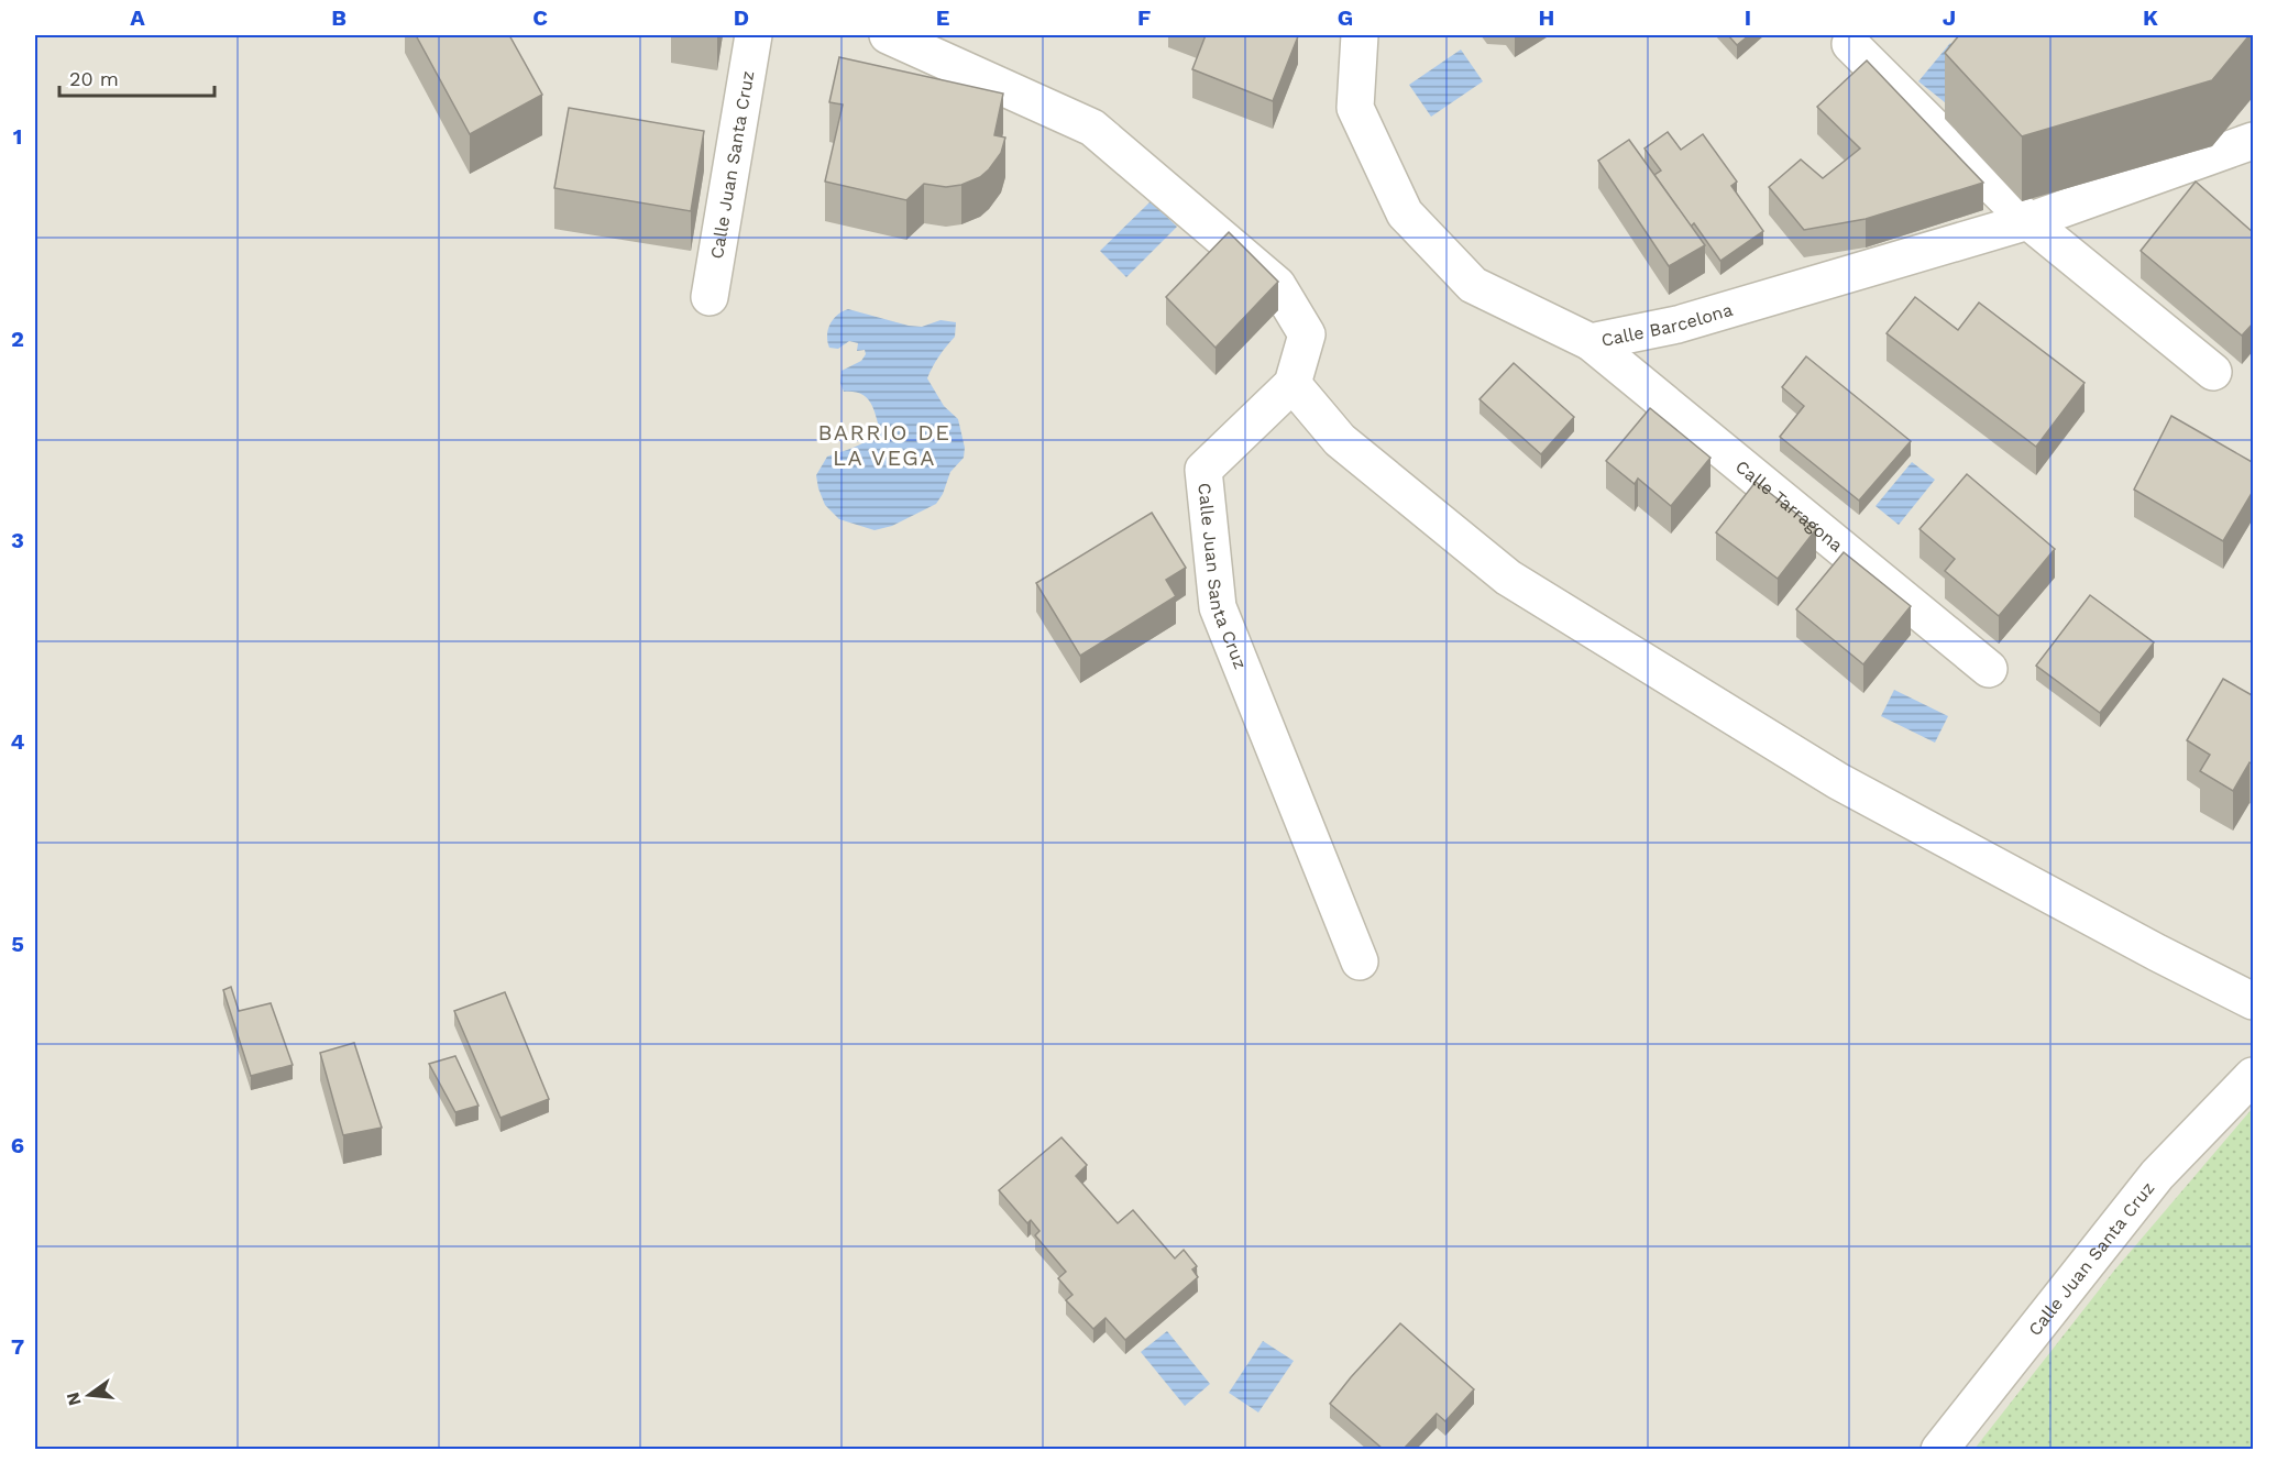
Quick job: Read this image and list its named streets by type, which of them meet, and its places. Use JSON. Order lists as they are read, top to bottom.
{
  "streets": {
    "street": ["Calle Juan Santa Cruz", "Calle Barcelona", "Calle Tarragona"]
  },
  "crossings": [
    ["Calle Barcelona", "Calle Tarragona"]
  ],
  "districts": ["BARRIO DE LA VEGA"],
  "scale_bar": "20 m",
  "north": "left",
  "grid": {
    "columns": [
      "A",
      "B",
      "C",
      "D",
      "E",
      "F",
      "G",
      "H",
      "I",
      "J",
      "K"
    ],
    "rows": [
      "1",
      "2",
      "3",
      "4",
      "5",
      "6",
      "7"
    ]
  }
}
